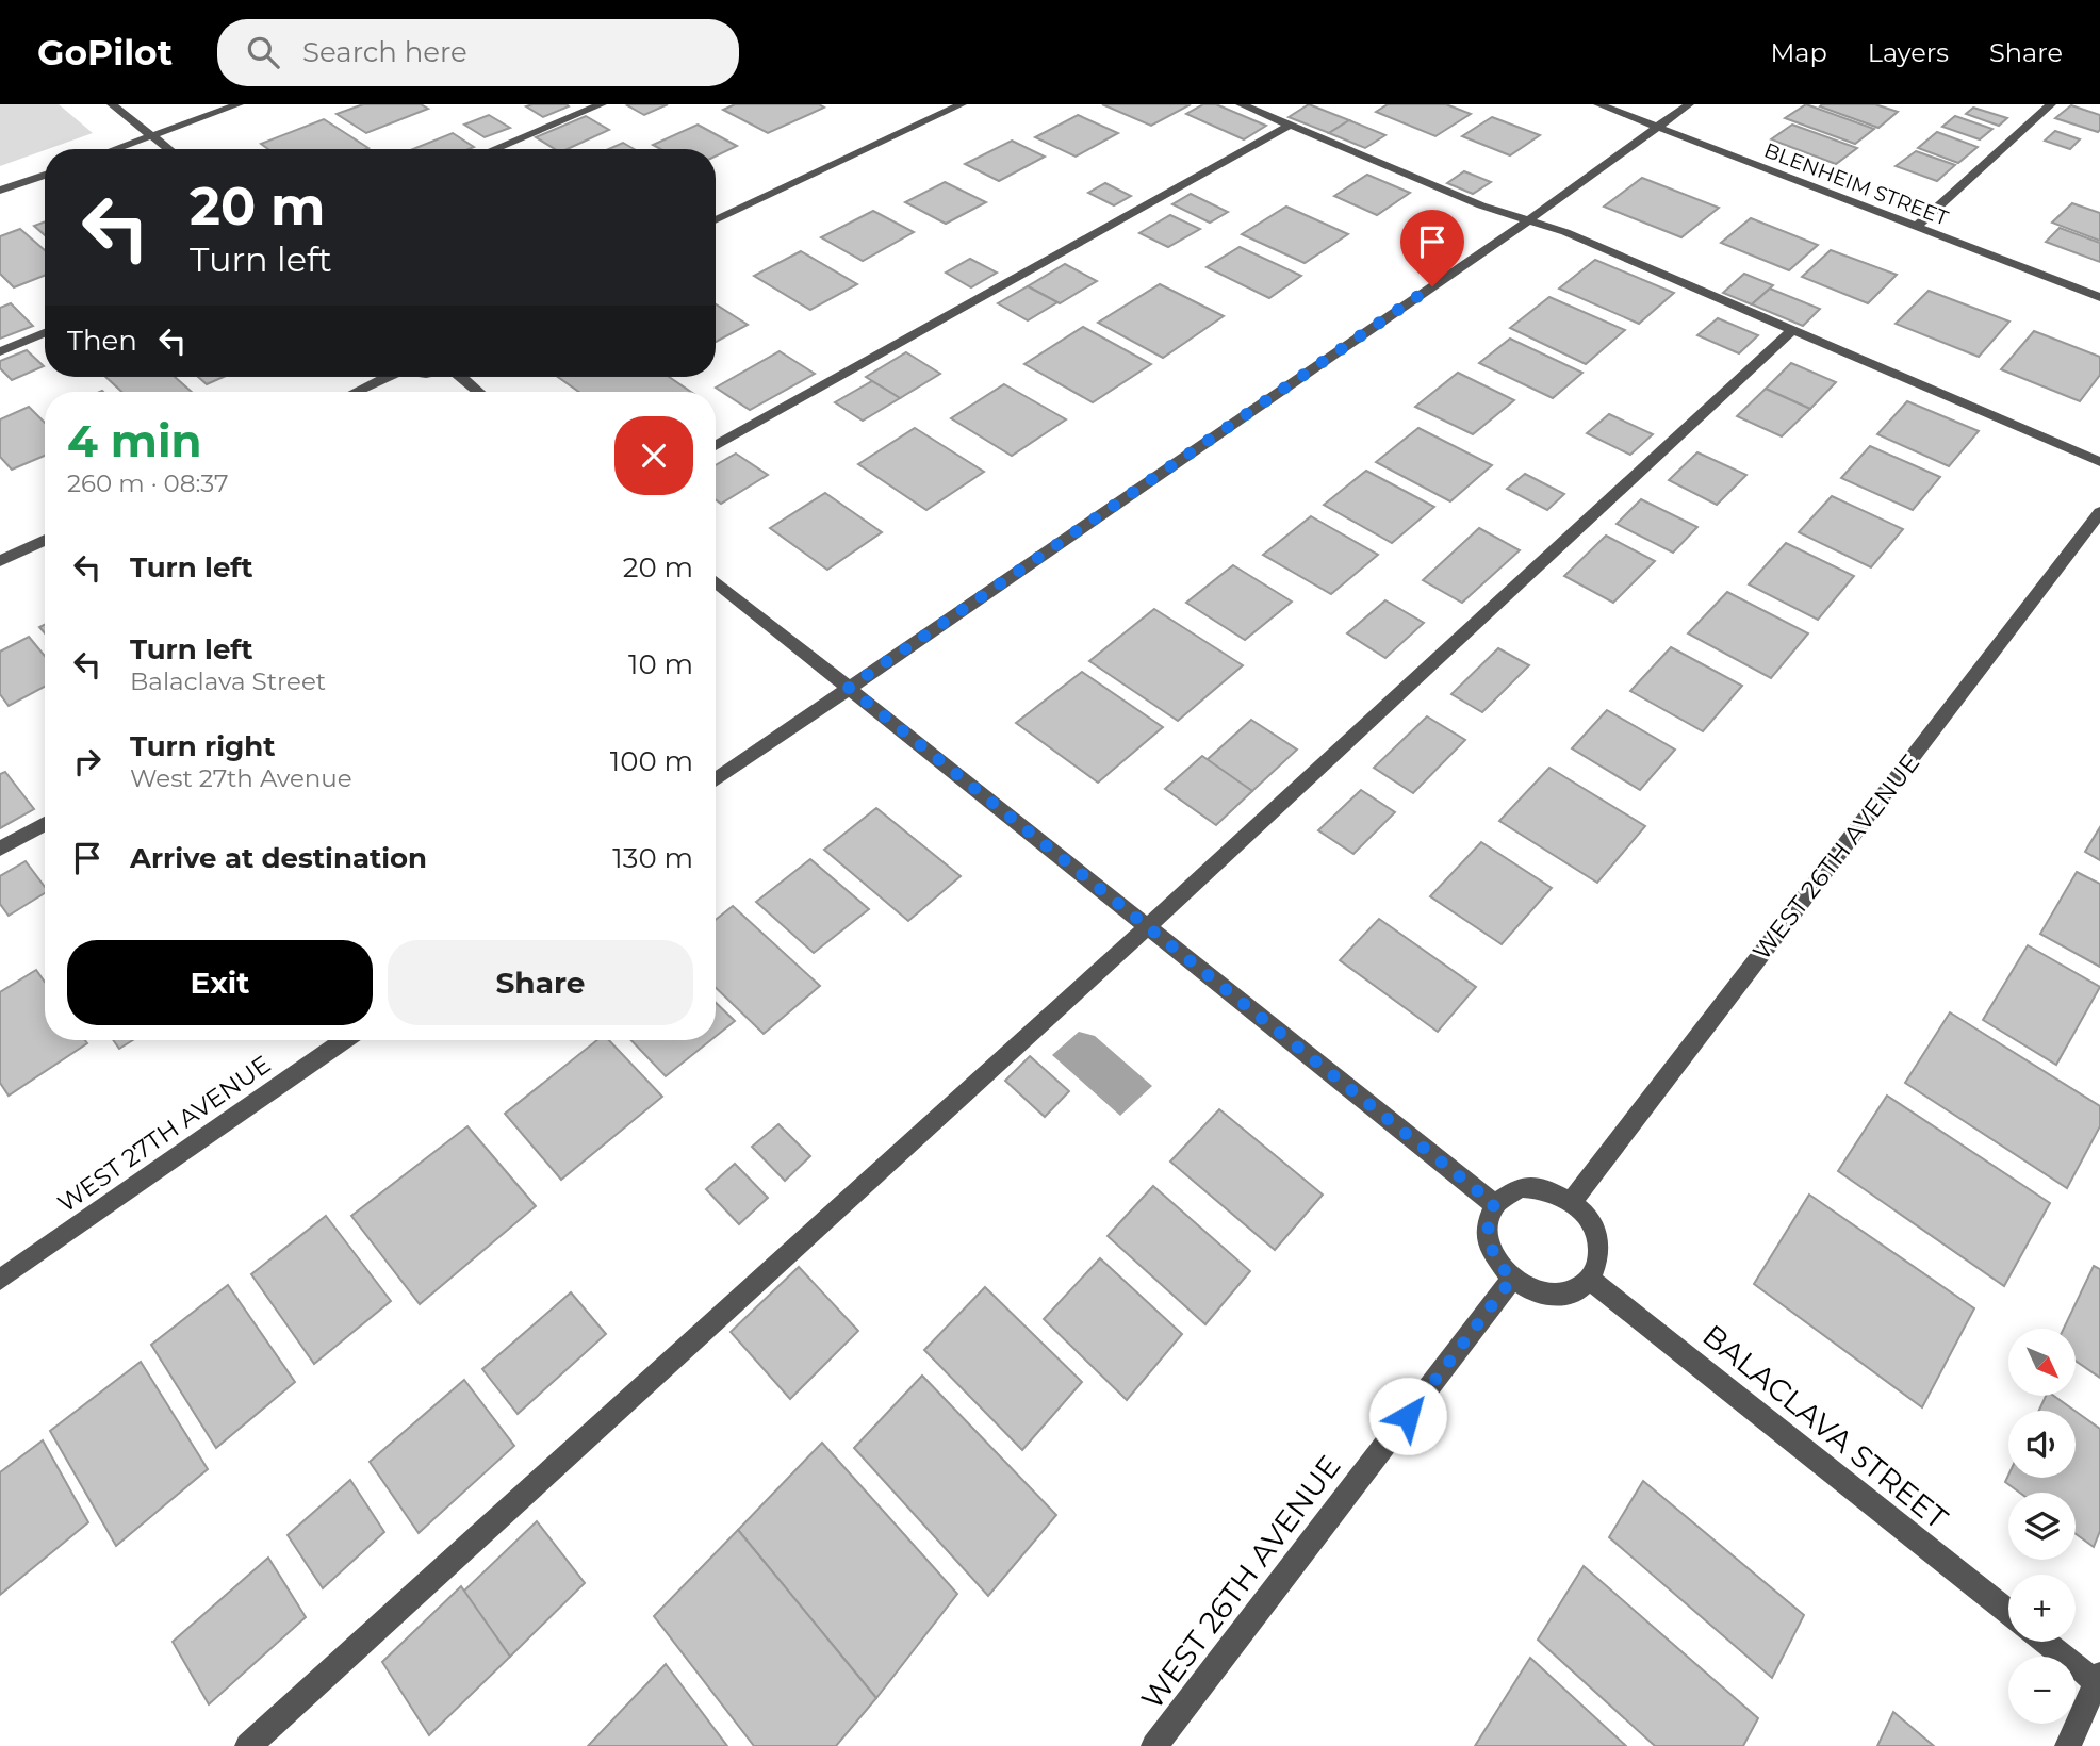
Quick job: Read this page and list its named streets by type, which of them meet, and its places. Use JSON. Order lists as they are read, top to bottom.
{
  "streets": {
    "street": [
      "BLENHEIM STREET",
      "WEST 26TH AVENUE",
      "WEST 27TH AVENUE",
      "BALACLAVA STREET"
    ]
  },
  "crossings": [
    ["WEST 26TH AVENUE", "BALACLAVA STREET"]
  ],
  "north": "bottom right",
  "page": {
    "header": "GoPilot",
    "search": "Search here",
    "nav": ["Map", "Layers", "Share"],
    "turn": ["20 m", "Turn left"],
    "then": "Then",
    "heading": ["4 min", "260 m · 08:37"],
    "list": [
      {
        "name": "Turn left",
        "value": "20 m"
      },
      {
        "name": "Turn left",
        "note": "Balaclava Street",
        "value": "10 m"
      },
      {
        "name": "Turn right",
        "note": "West 27th Avenue",
        "value": "100 m"
      },
      {
        "name": "Arrive at destination",
        "value": "130 m"
      }
    ],
    "buttons": ["Exit", "Share"],
    "map_buttons": ["+", "−"]
  }
}
